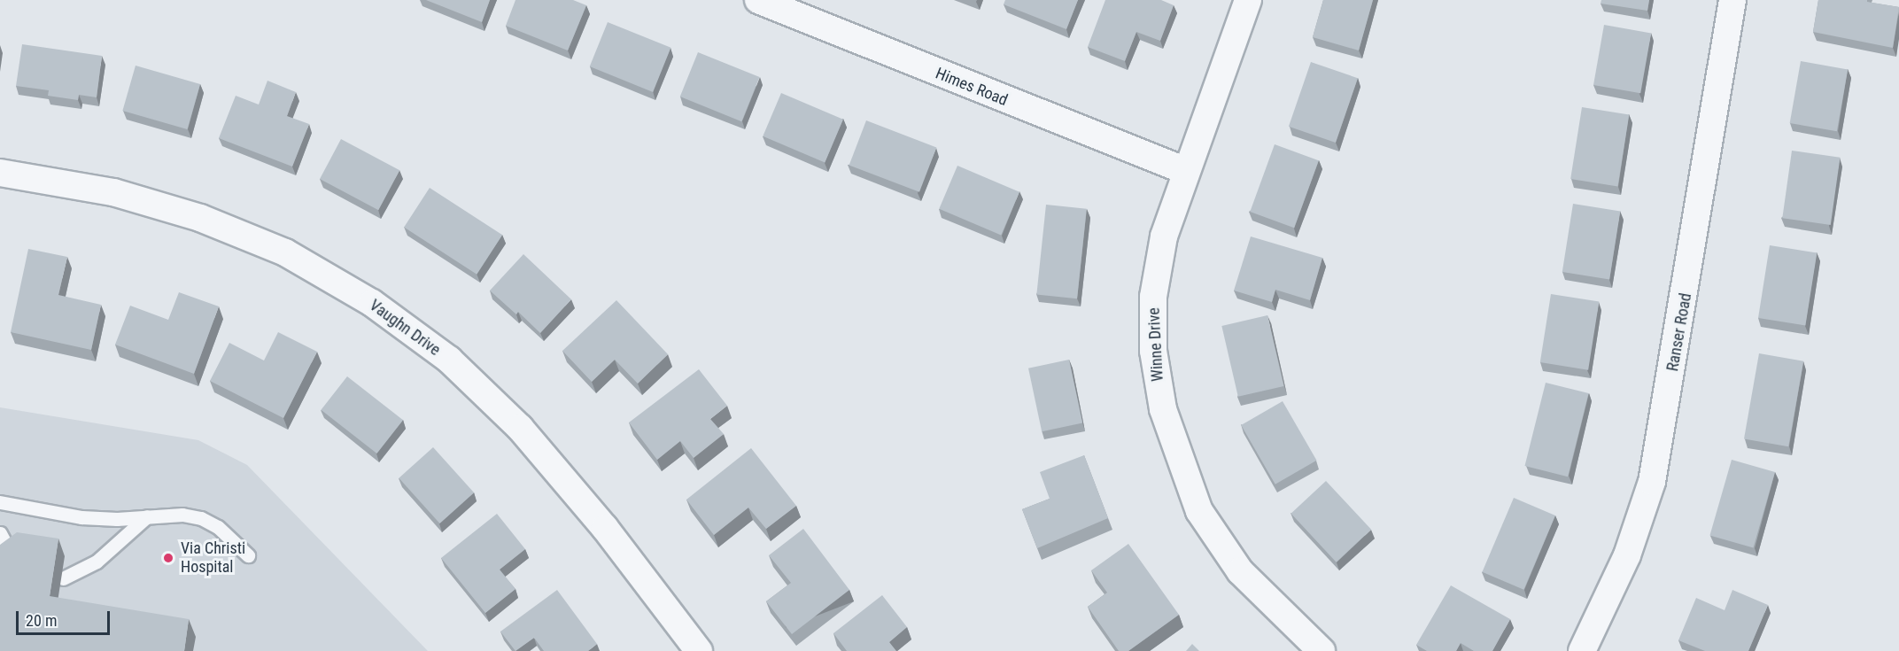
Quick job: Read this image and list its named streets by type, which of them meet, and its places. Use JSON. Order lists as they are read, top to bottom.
{
  "streets": {
    "street": [
      "Himes Road",
      "Vaughn Drive",
      "Ranser Road",
      "Winne Drive"
    ]
  },
  "crossings": [
    ["Himes Road", "Winne Drive"]
  ],
  "places": ["Via Christi Hospital"],
  "scale_bar": "20 m"
}
